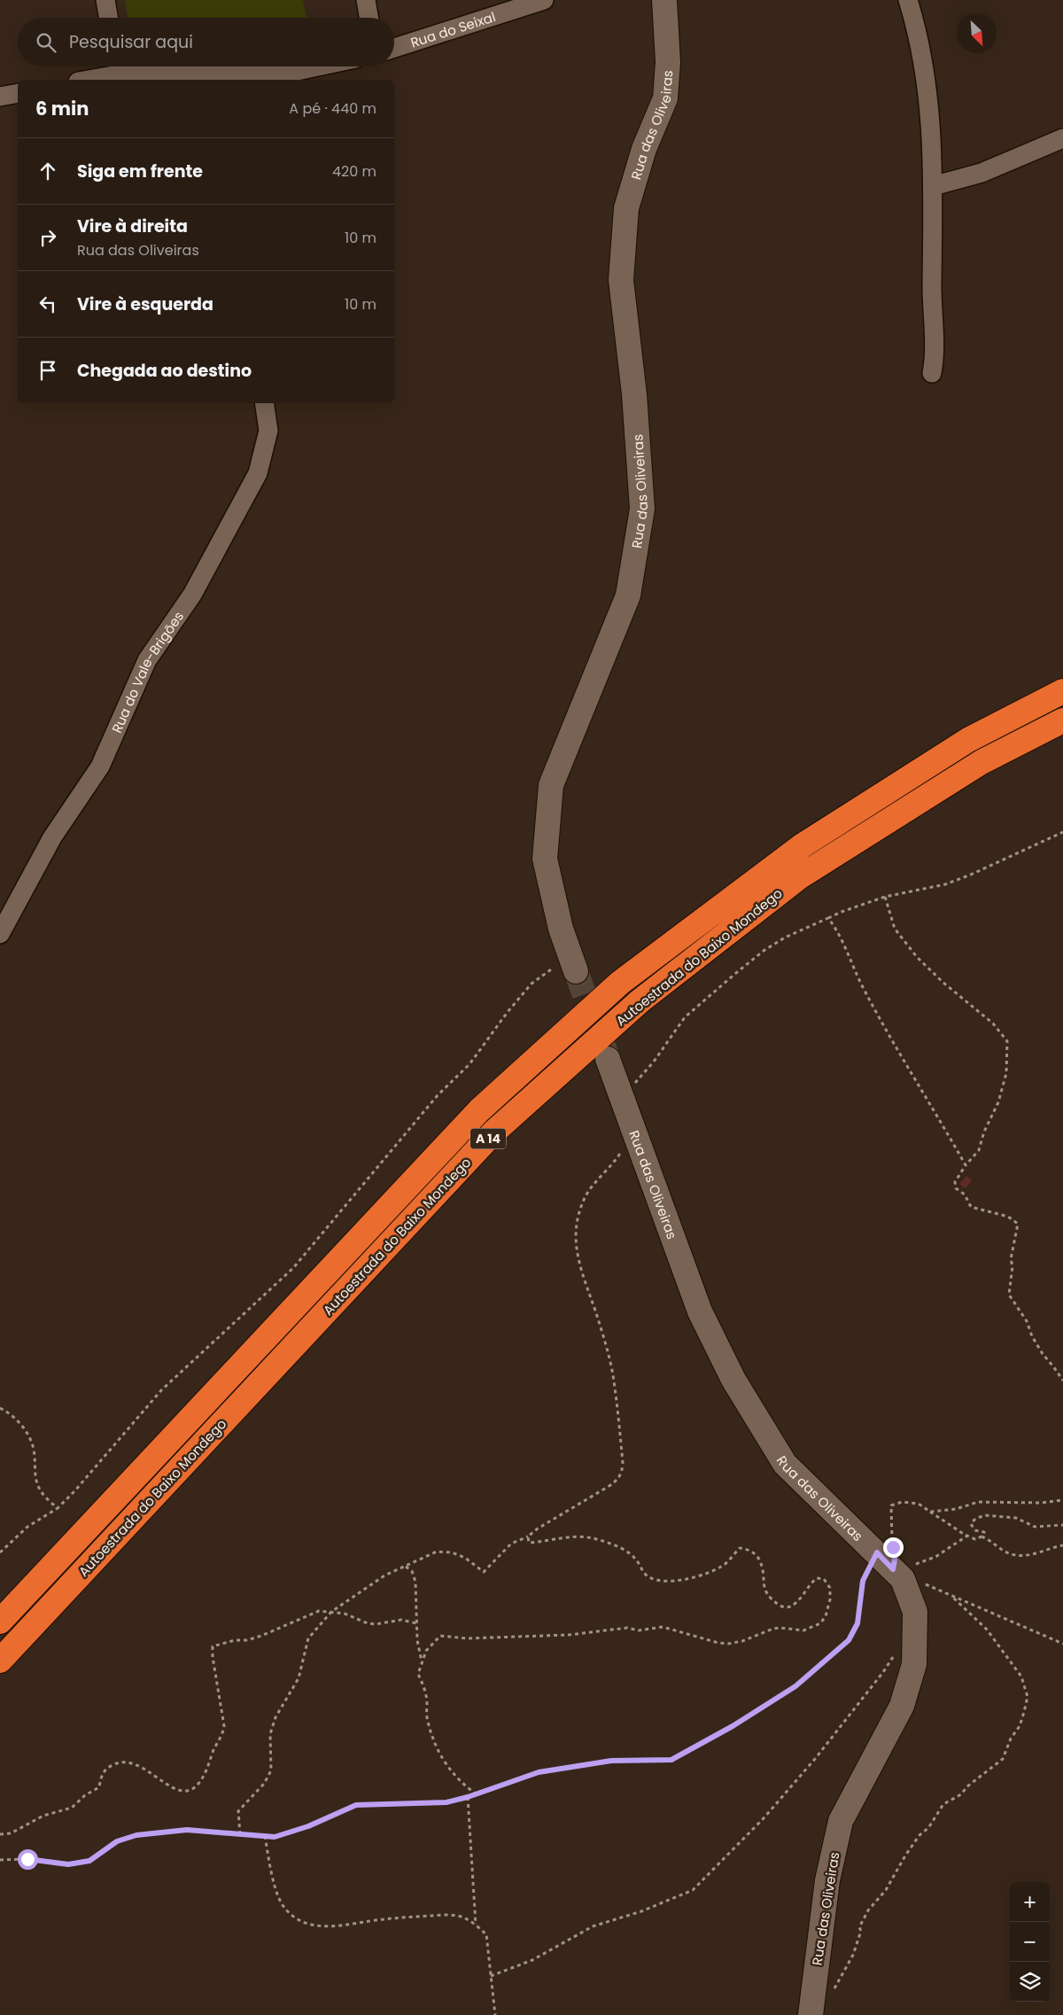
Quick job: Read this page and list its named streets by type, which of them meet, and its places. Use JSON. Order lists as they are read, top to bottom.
{
  "streets": {
    "highway": ["Autoestrada do Baixo Mondego", "A 14"],
    "street": ["Rua do Seixal", "Rua das Oliveiras", "Rua do Vale-Brigões"]
  },
  "north": "bottom right",
  "page": {
    "search": "Pesquisar aqui",
    "heading": ["6 min", "A pé · 440 m"],
    "list": [
      ["Siga em frente", "420 m"],
      ["Vire à direita", "Rua das Oliveiras", "10 m"],
      ["Vire à esquerda", "10 m"],
      "Chegada ao destino"
    ],
    "map_buttons": ["+", "−"]
  }
}
